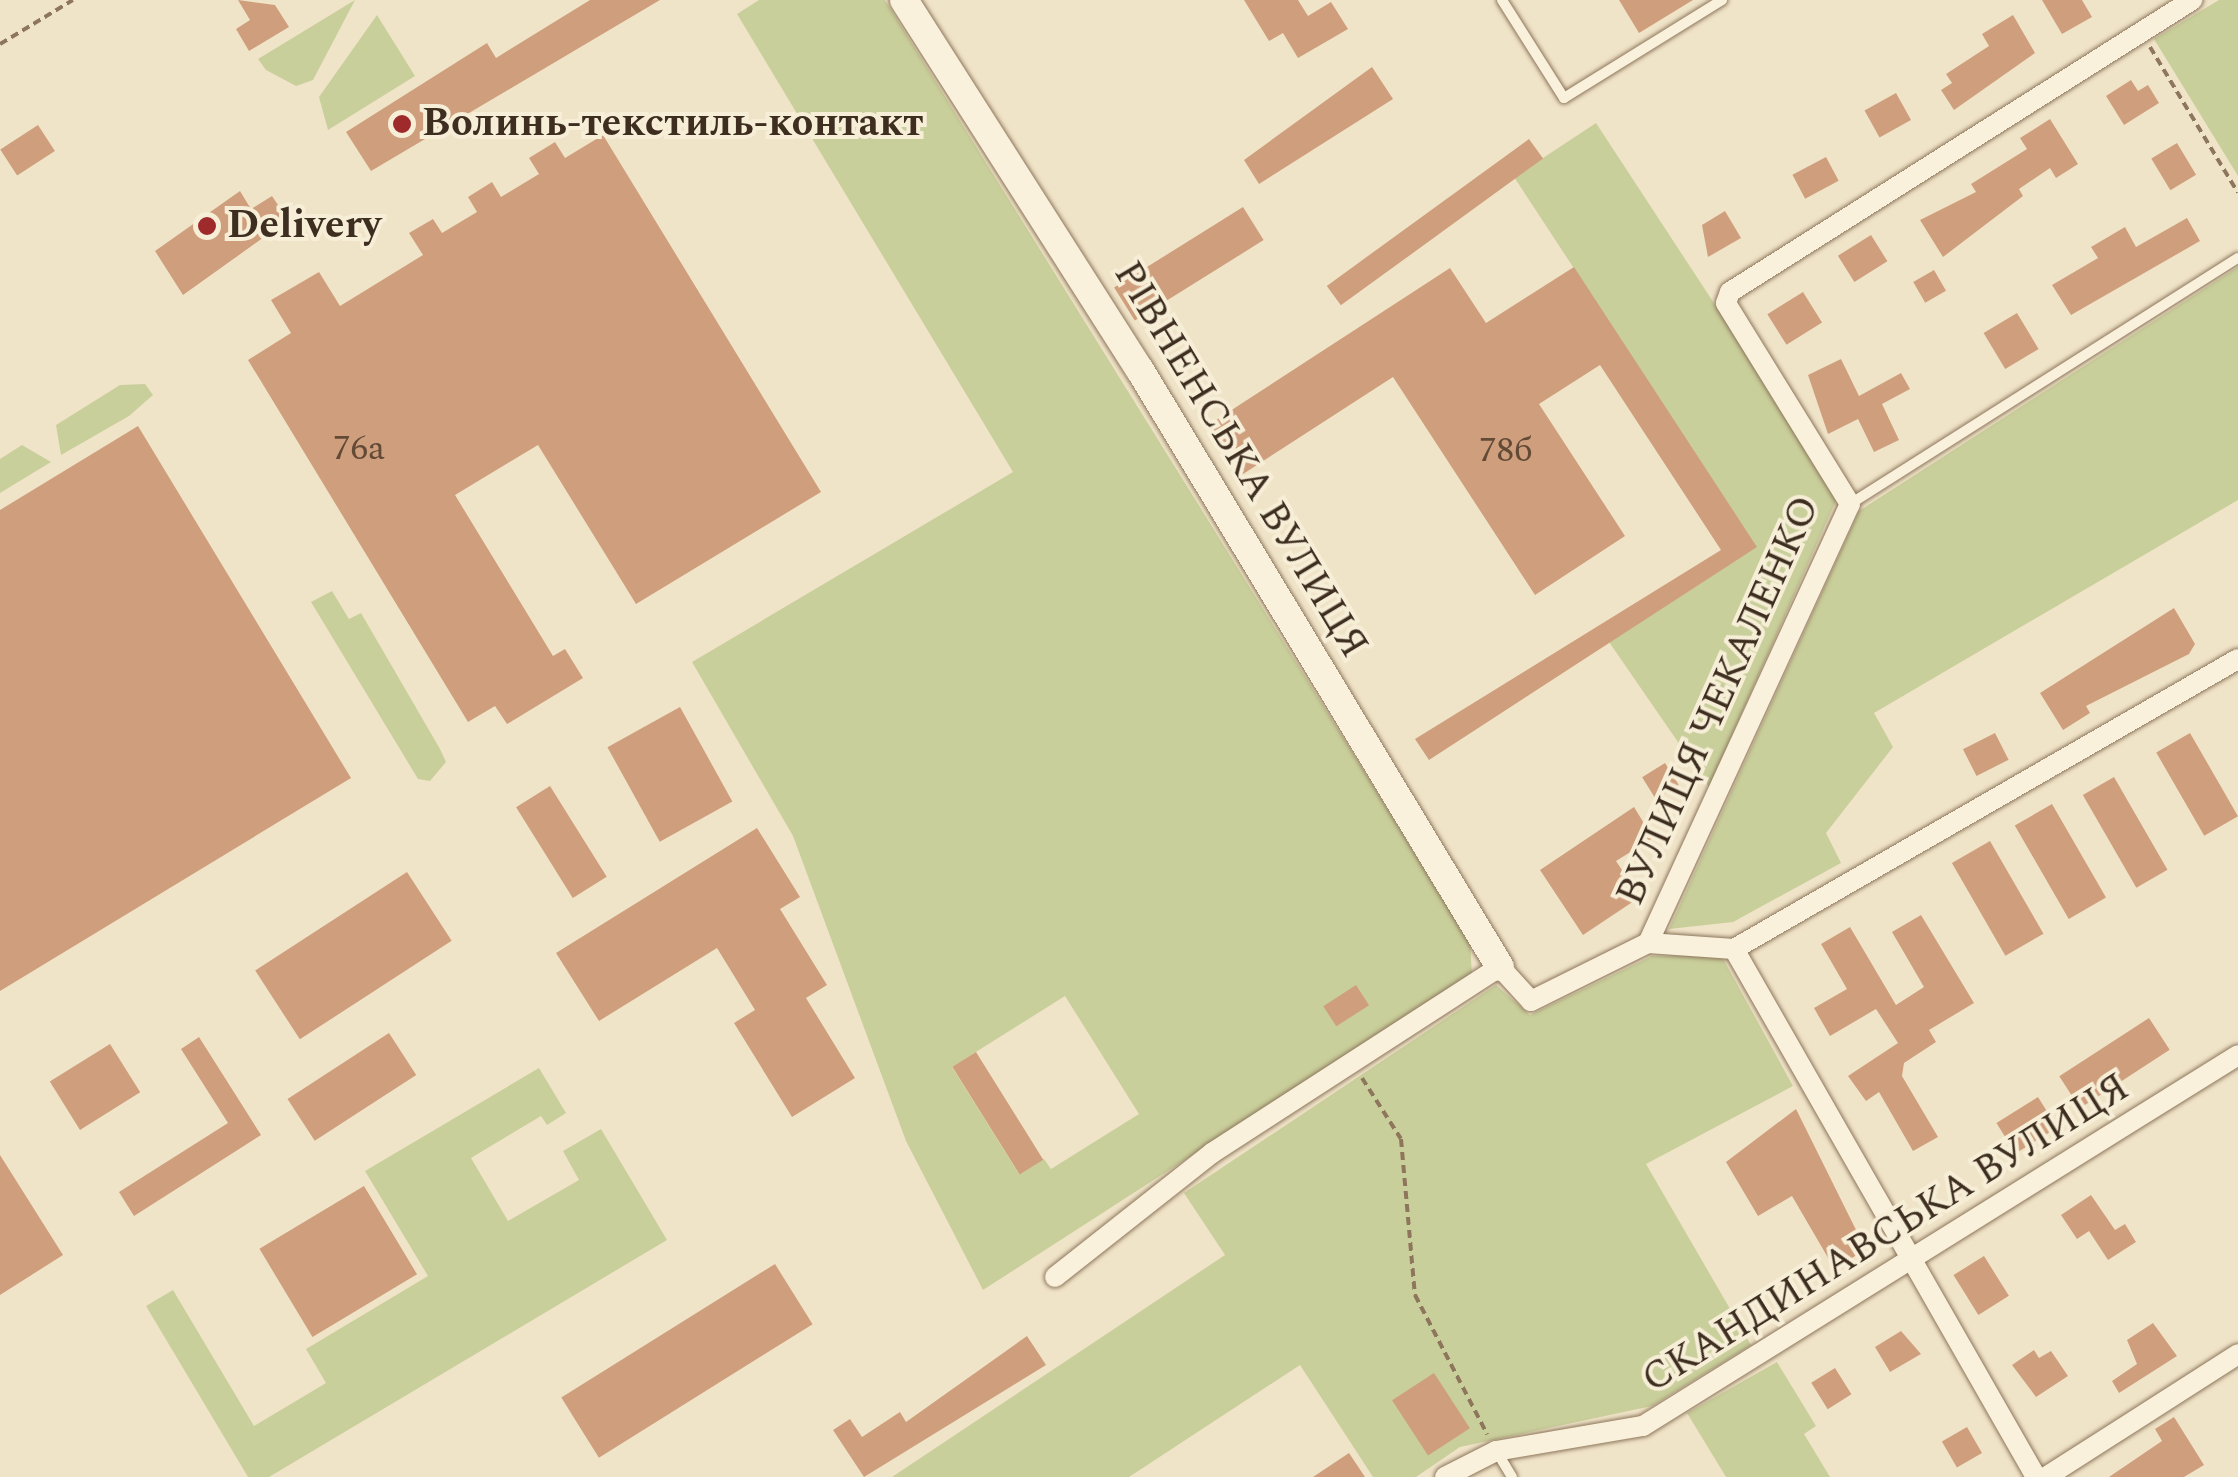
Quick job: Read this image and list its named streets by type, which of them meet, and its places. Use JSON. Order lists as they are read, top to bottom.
{
  "streets": {
    "street": ["РІВНЕНСЬКА ВУЛИЦЯ", "ВУЛИЦЯ ЧЕКАЛЕНКО", "СКАНДИНАВСЬКА ВУЛИЦЯ"]
  },
  "places": ["Волинь-текстиль-контакт", "Delivery"],
  "house_numbers": ["76а", "78б"]
}
